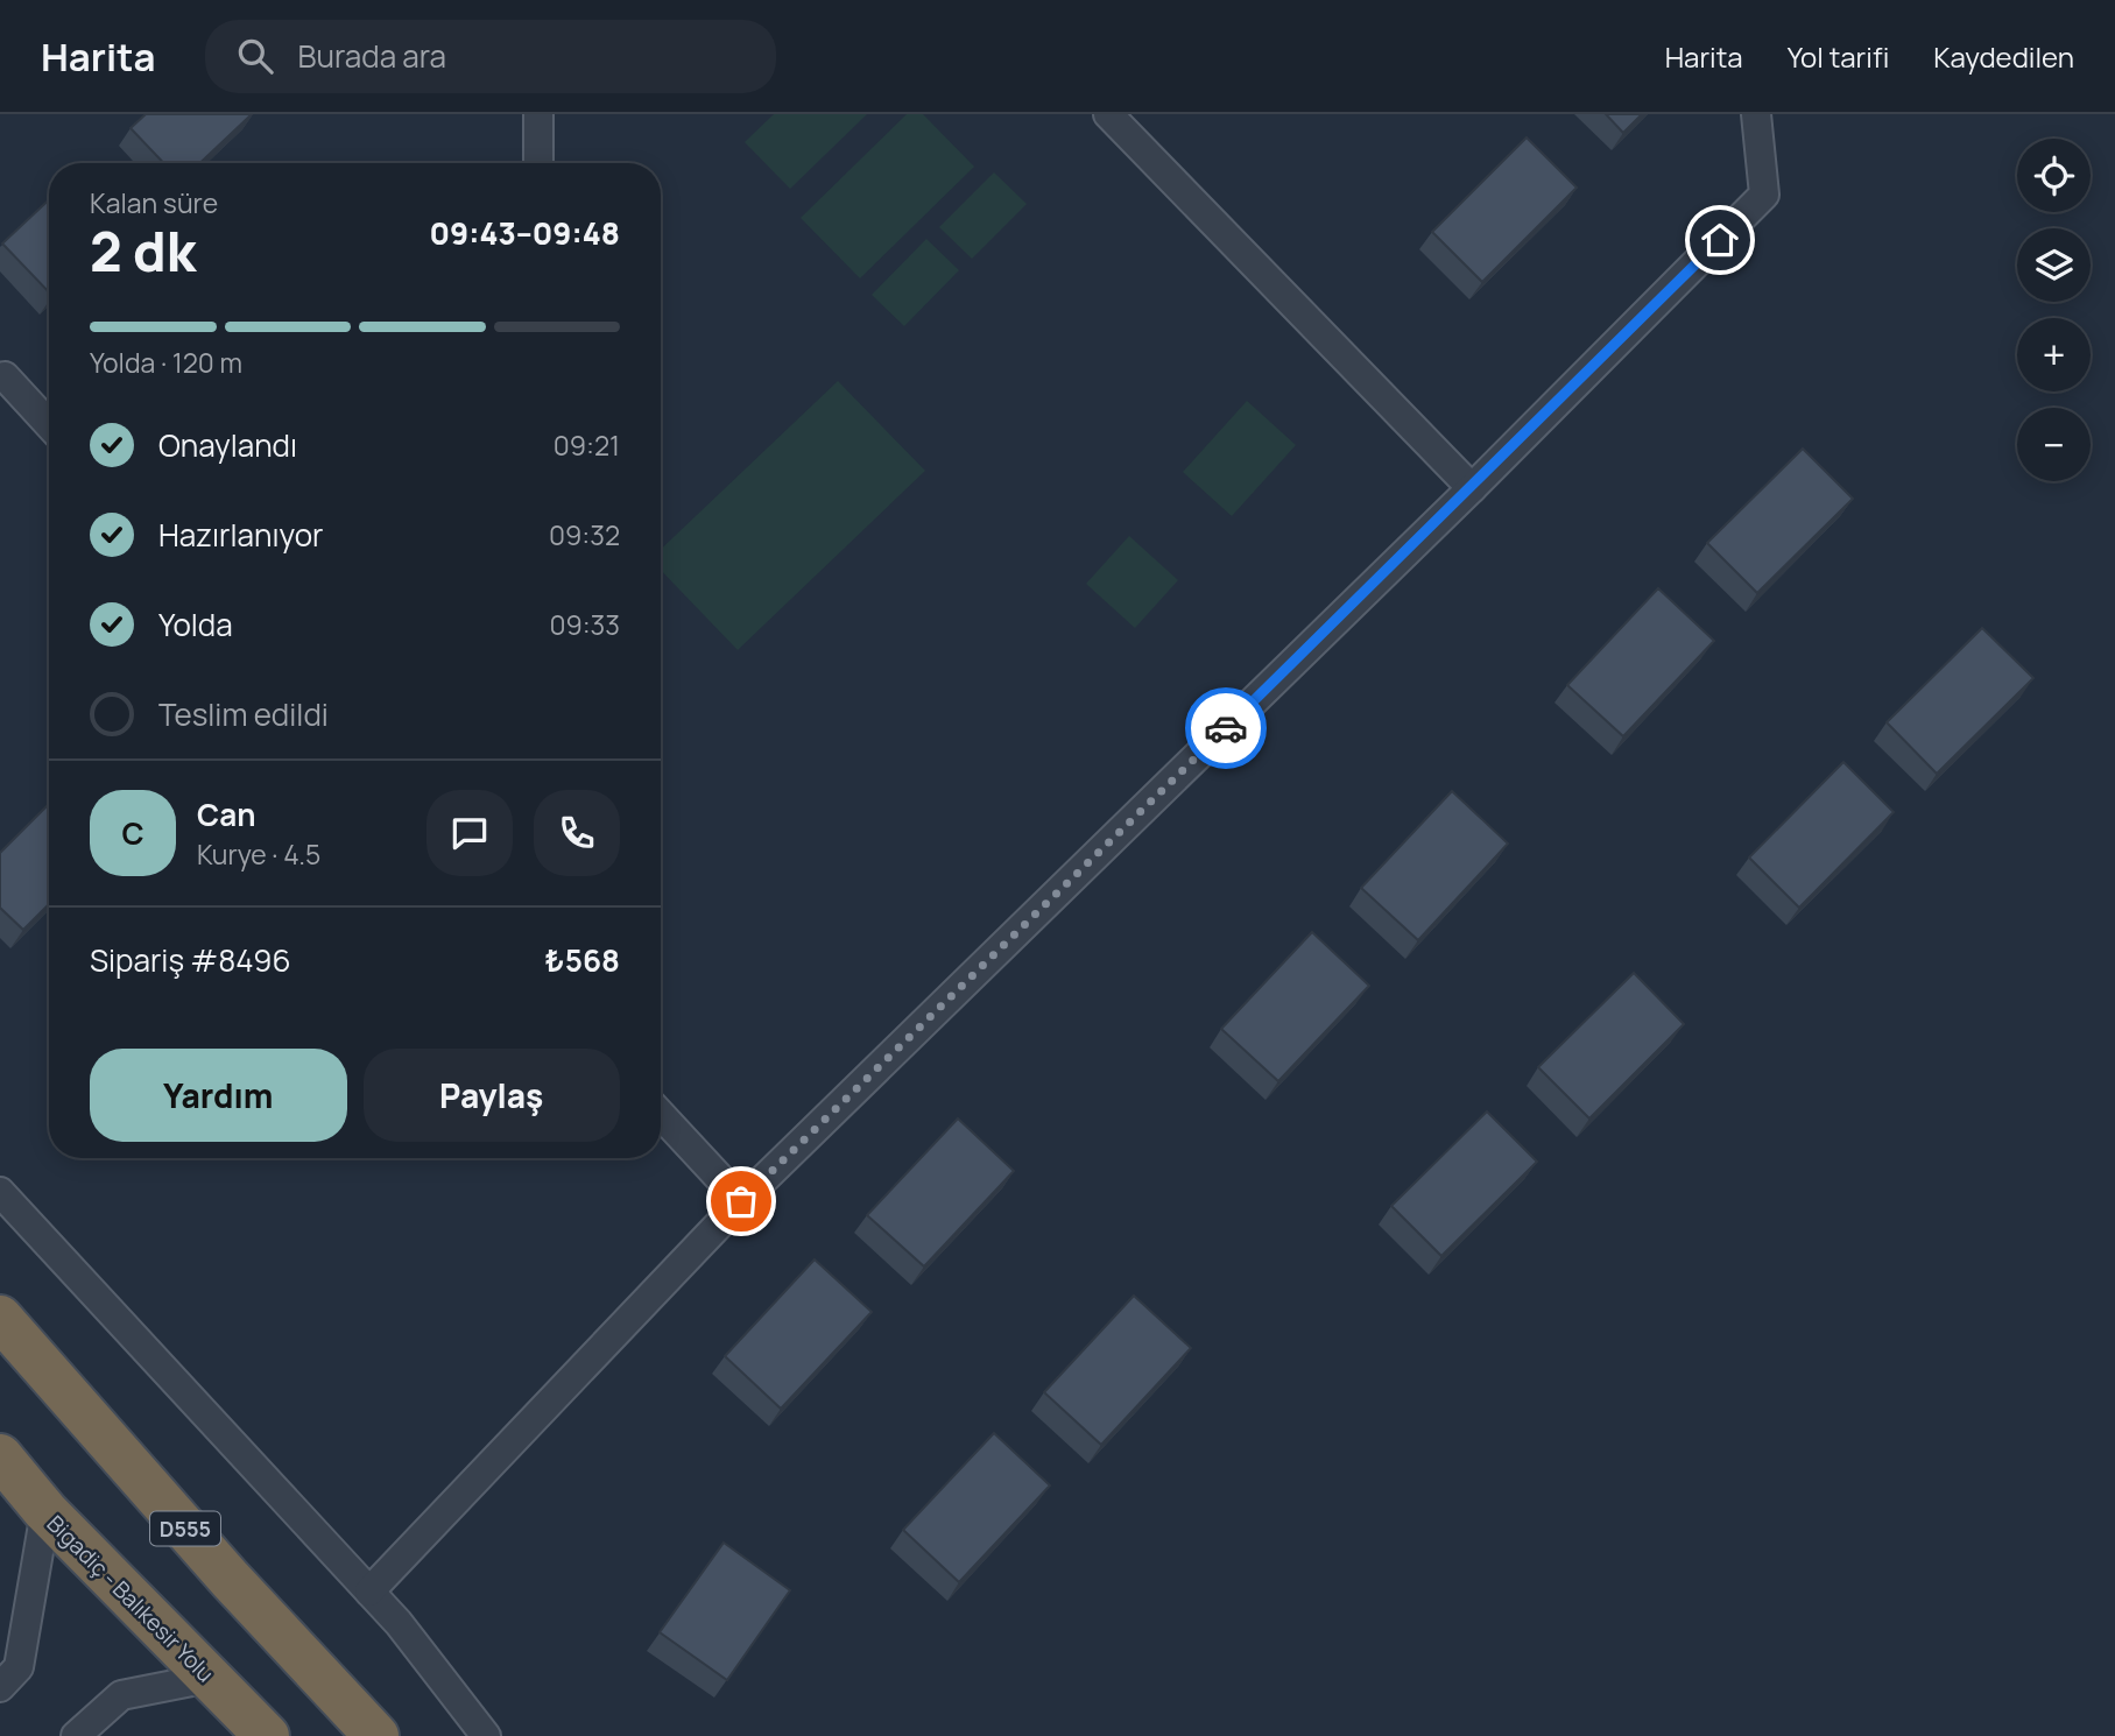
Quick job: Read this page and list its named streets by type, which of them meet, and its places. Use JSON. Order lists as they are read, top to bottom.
{
  "streets": {
    "highway": ["D555", "Bigadiç - Balıkesir Yolu"]
  },
  "page": {
    "header": "Harita",
    "search": "Burada ara",
    "nav": ["Harita", "Yol tarifi", "Kaydedilen"],
    "map_buttons": ["+", "−"],
    "heading": ["2 dk", "Kalan süre", "09:43–09:48"],
    "panel": [
      "Can",
      "Kurye · 4.5",
      "Sipariş #8496",
      "₺568"
    ],
    "bar": "Yolda · 120 m",
    "list": [
      ["Onaylandı", "09:21"],
      ["Hazırlanıyor", "09:32"],
      ["Yolda", "09:33"],
      "Teslim edildi"
    ],
    "round": "C",
    "buttons": ["Yardım", "Paylaş"]
  }
}
